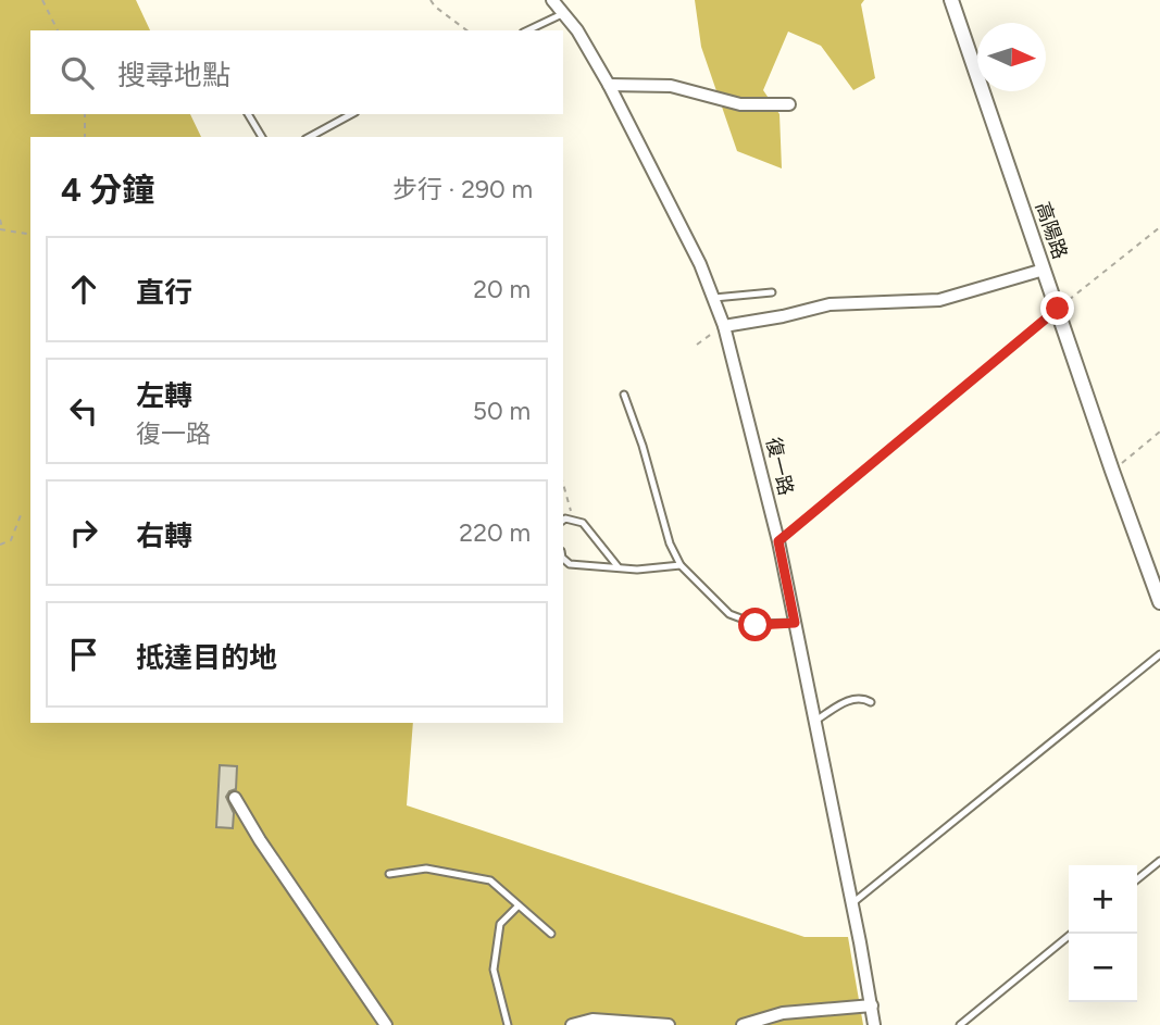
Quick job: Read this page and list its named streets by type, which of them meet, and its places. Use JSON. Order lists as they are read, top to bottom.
{
  "streets": {
    "street": ["高陽路", "復一路"]
  },
  "north": "right",
  "page": {
    "search": "搜尋地點",
    "heading": ["4 分鐘", "步行 · 290 m"],
    "list": [
      ["直行", "20 m"],
      ["左轉", "復一路", "50 m"],
      ["右轉", "220 m"],
      "抵達目的地"
    ],
    "map_buttons": ["+", "−"]
  }
}
